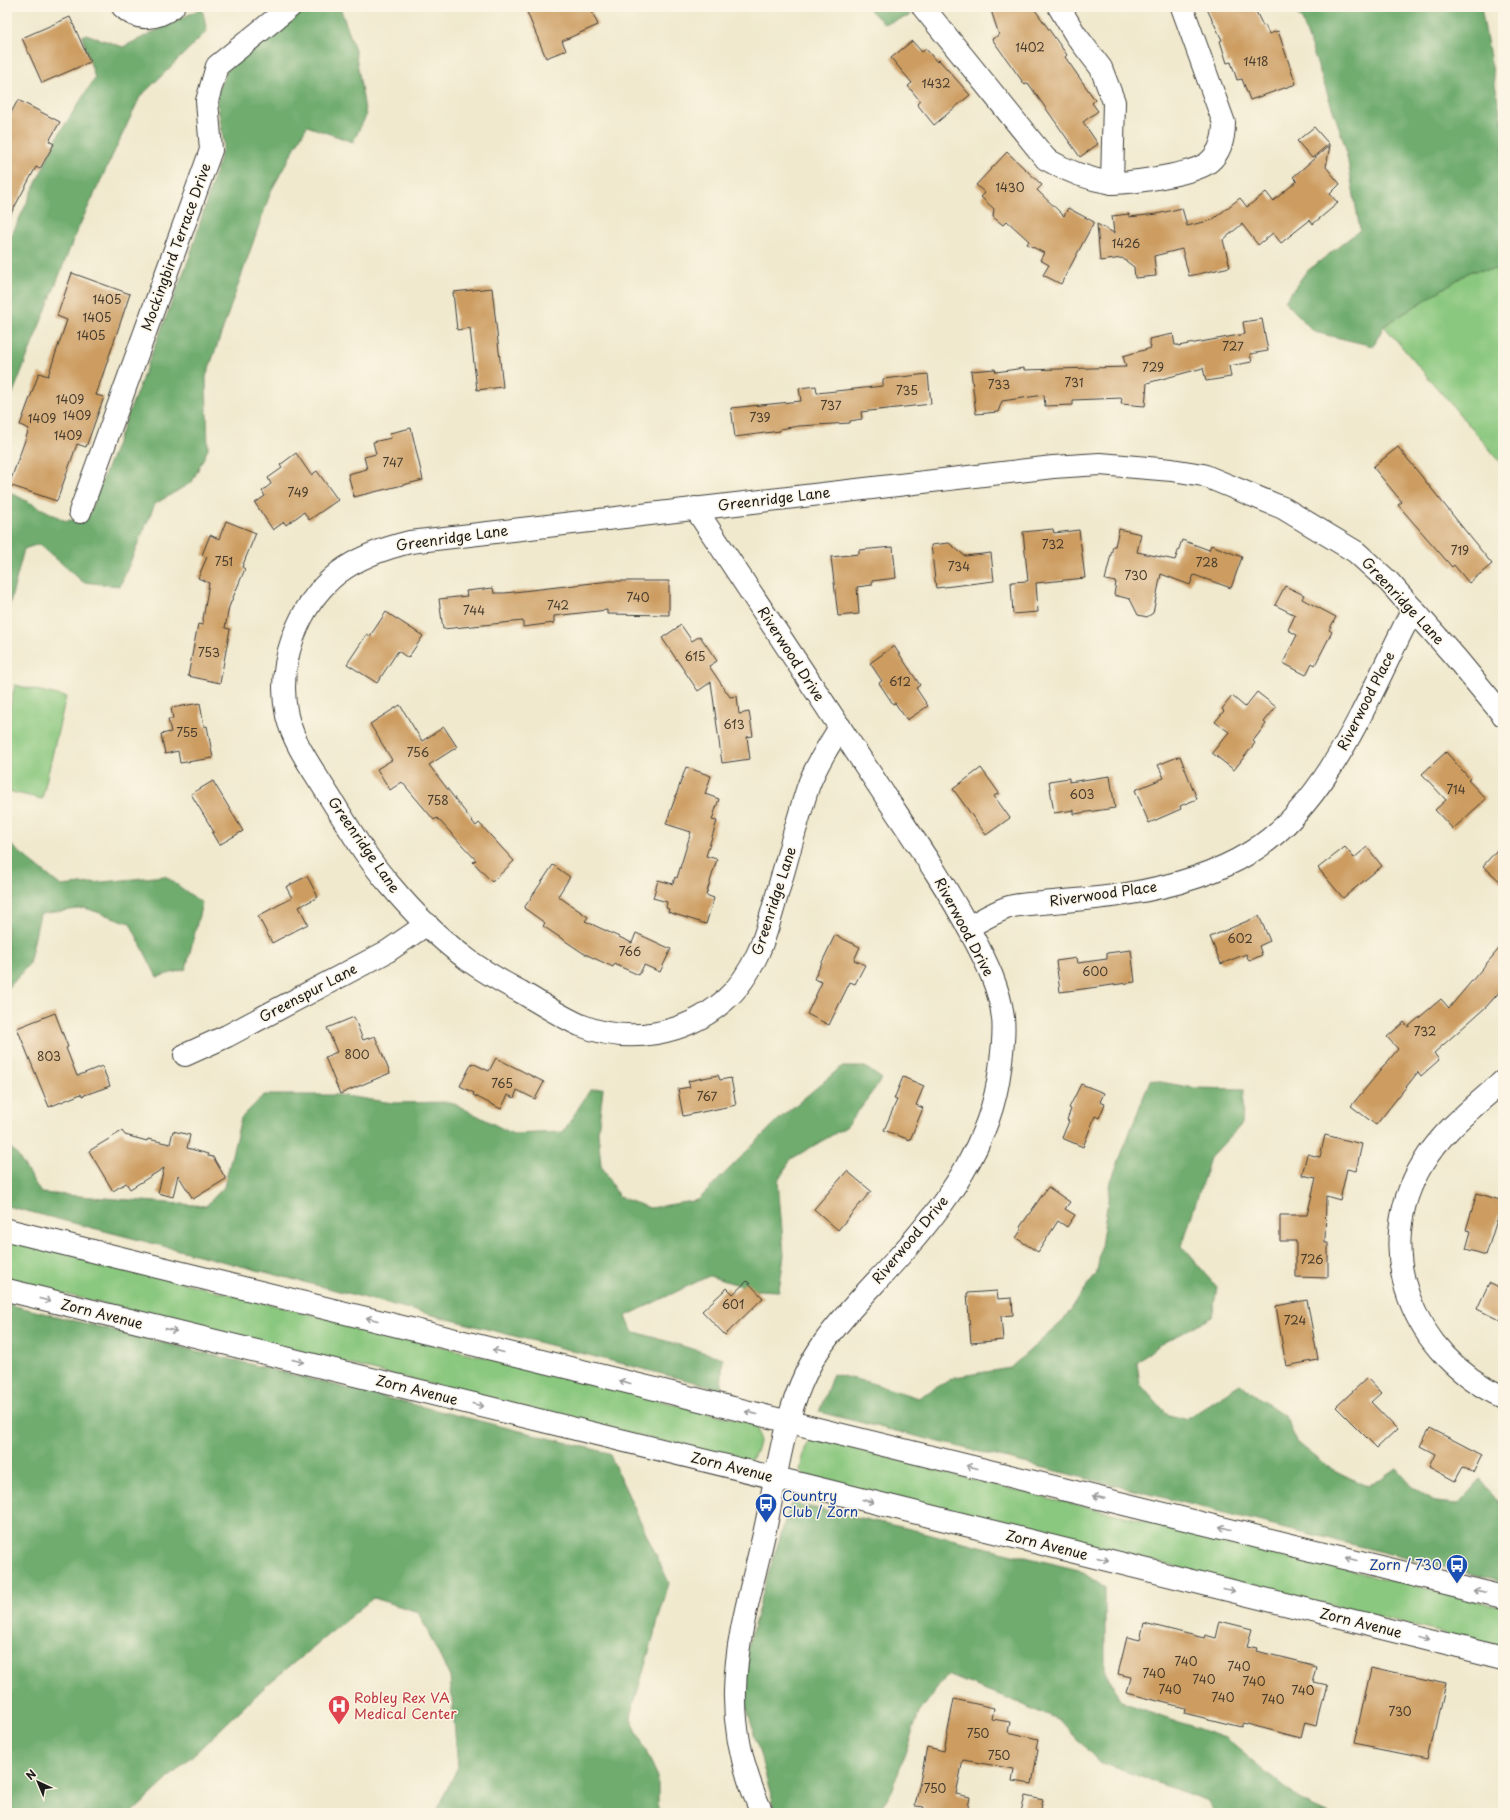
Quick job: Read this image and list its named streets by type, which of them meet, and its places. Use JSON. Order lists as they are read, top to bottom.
{
  "streets": {
    "street": [
      "Mockingbird Terrace Drive",
      "Greenridge Lane",
      "Riverwood Drive",
      "Riverwood Place",
      "Greenspur Lane",
      "Zorn Avenue"
    ]
  },
  "crossings": [
    ["Greenridge Lane", "Riverwood Drive"],
    ["Greenridge Lane", "Riverwood Place"],
    ["Greenridge Lane", "Greenspur Lane"],
    ["Riverwood Drive", "Riverwood Place"],
    ["Riverwood Drive", "Zorn Avenue"]
  ],
  "places": {
    "bus stop": ["Country Club / Zorn", "Zorn / 730"],
    "hospital": ["Robley Rex VA Medical Center"]
  },
  "house_numbers": [
    "1402",
    "1418",
    "1432",
    "1430",
    "1426",
    "1405",
    "1405",
    "1405",
    "727",
    "729",
    "731",
    "733",
    "735",
    "1409",
    "737",
    "1409",
    "739",
    "1409",
    "1409",
    "747",
    "749",
    "732",
    "719",
    "751",
    "728",
    "734",
    "730",
    "740",
    "742",
    "744",
    "753",
    "615",
    "612",
    "613",
    "755",
    "756",
    "714",
    "603",
    "758",
    "602",
    "766",
    "600",
    "732",
    "800",
    "803",
    "765",
    "767",
    "726",
    "601",
    "724",
    "740",
    "740",
    "740",
    "740",
    "740",
    "740",
    "740",
    "740",
    "740",
    "730",
    "750",
    "750",
    "750"
  ],
  "north": "top left"
}
